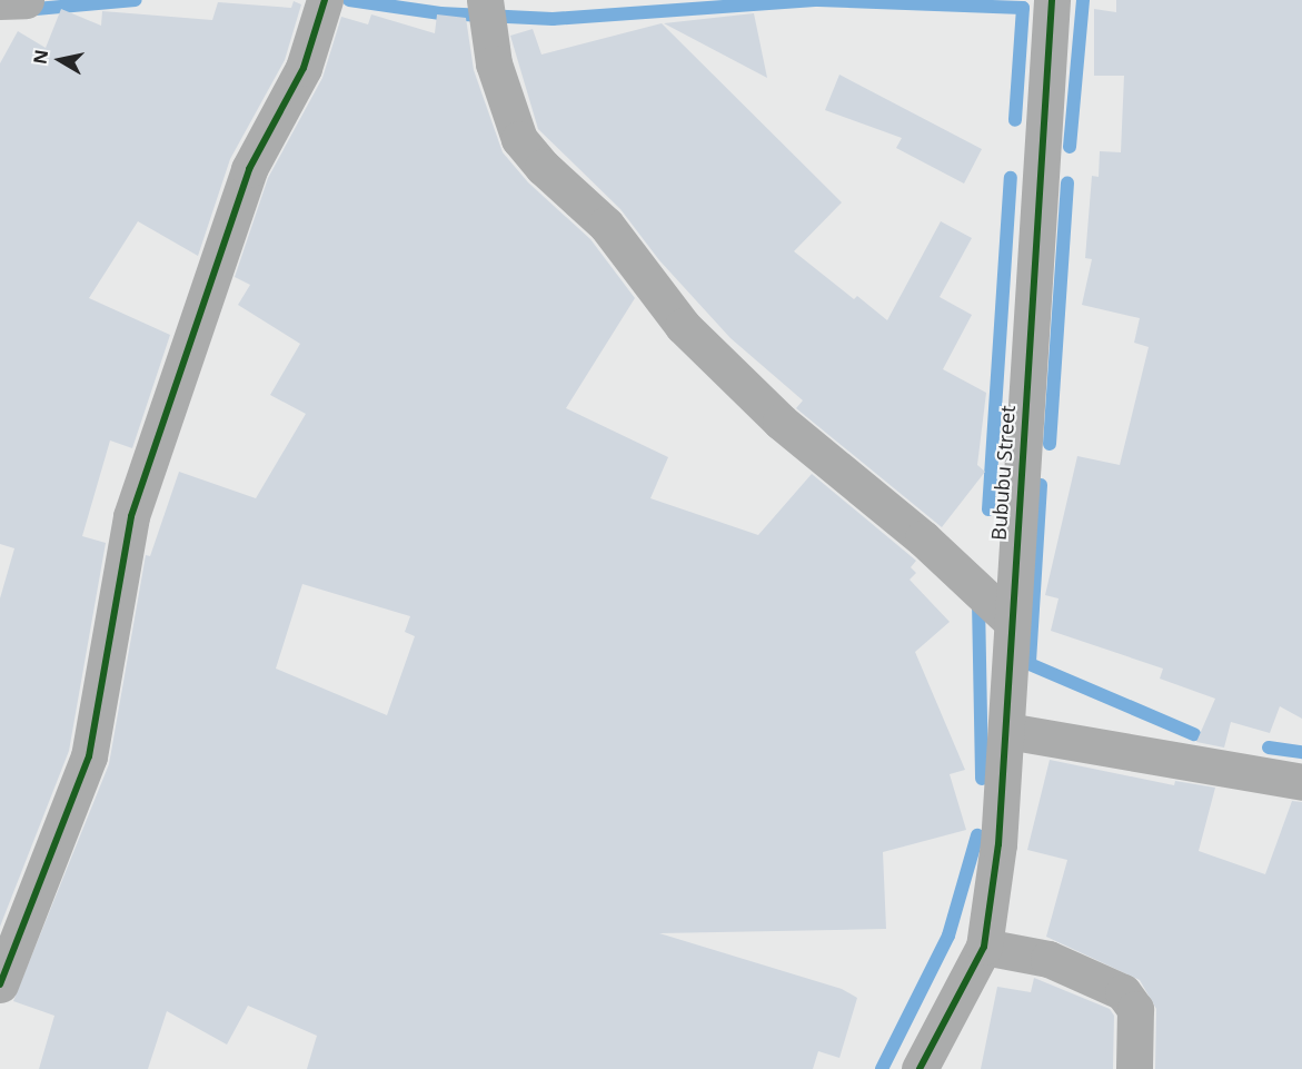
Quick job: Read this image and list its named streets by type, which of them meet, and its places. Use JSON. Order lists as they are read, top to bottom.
{
  "streets": {
    "street": ["Bububu Street"]
  },
  "north": "left"
}
